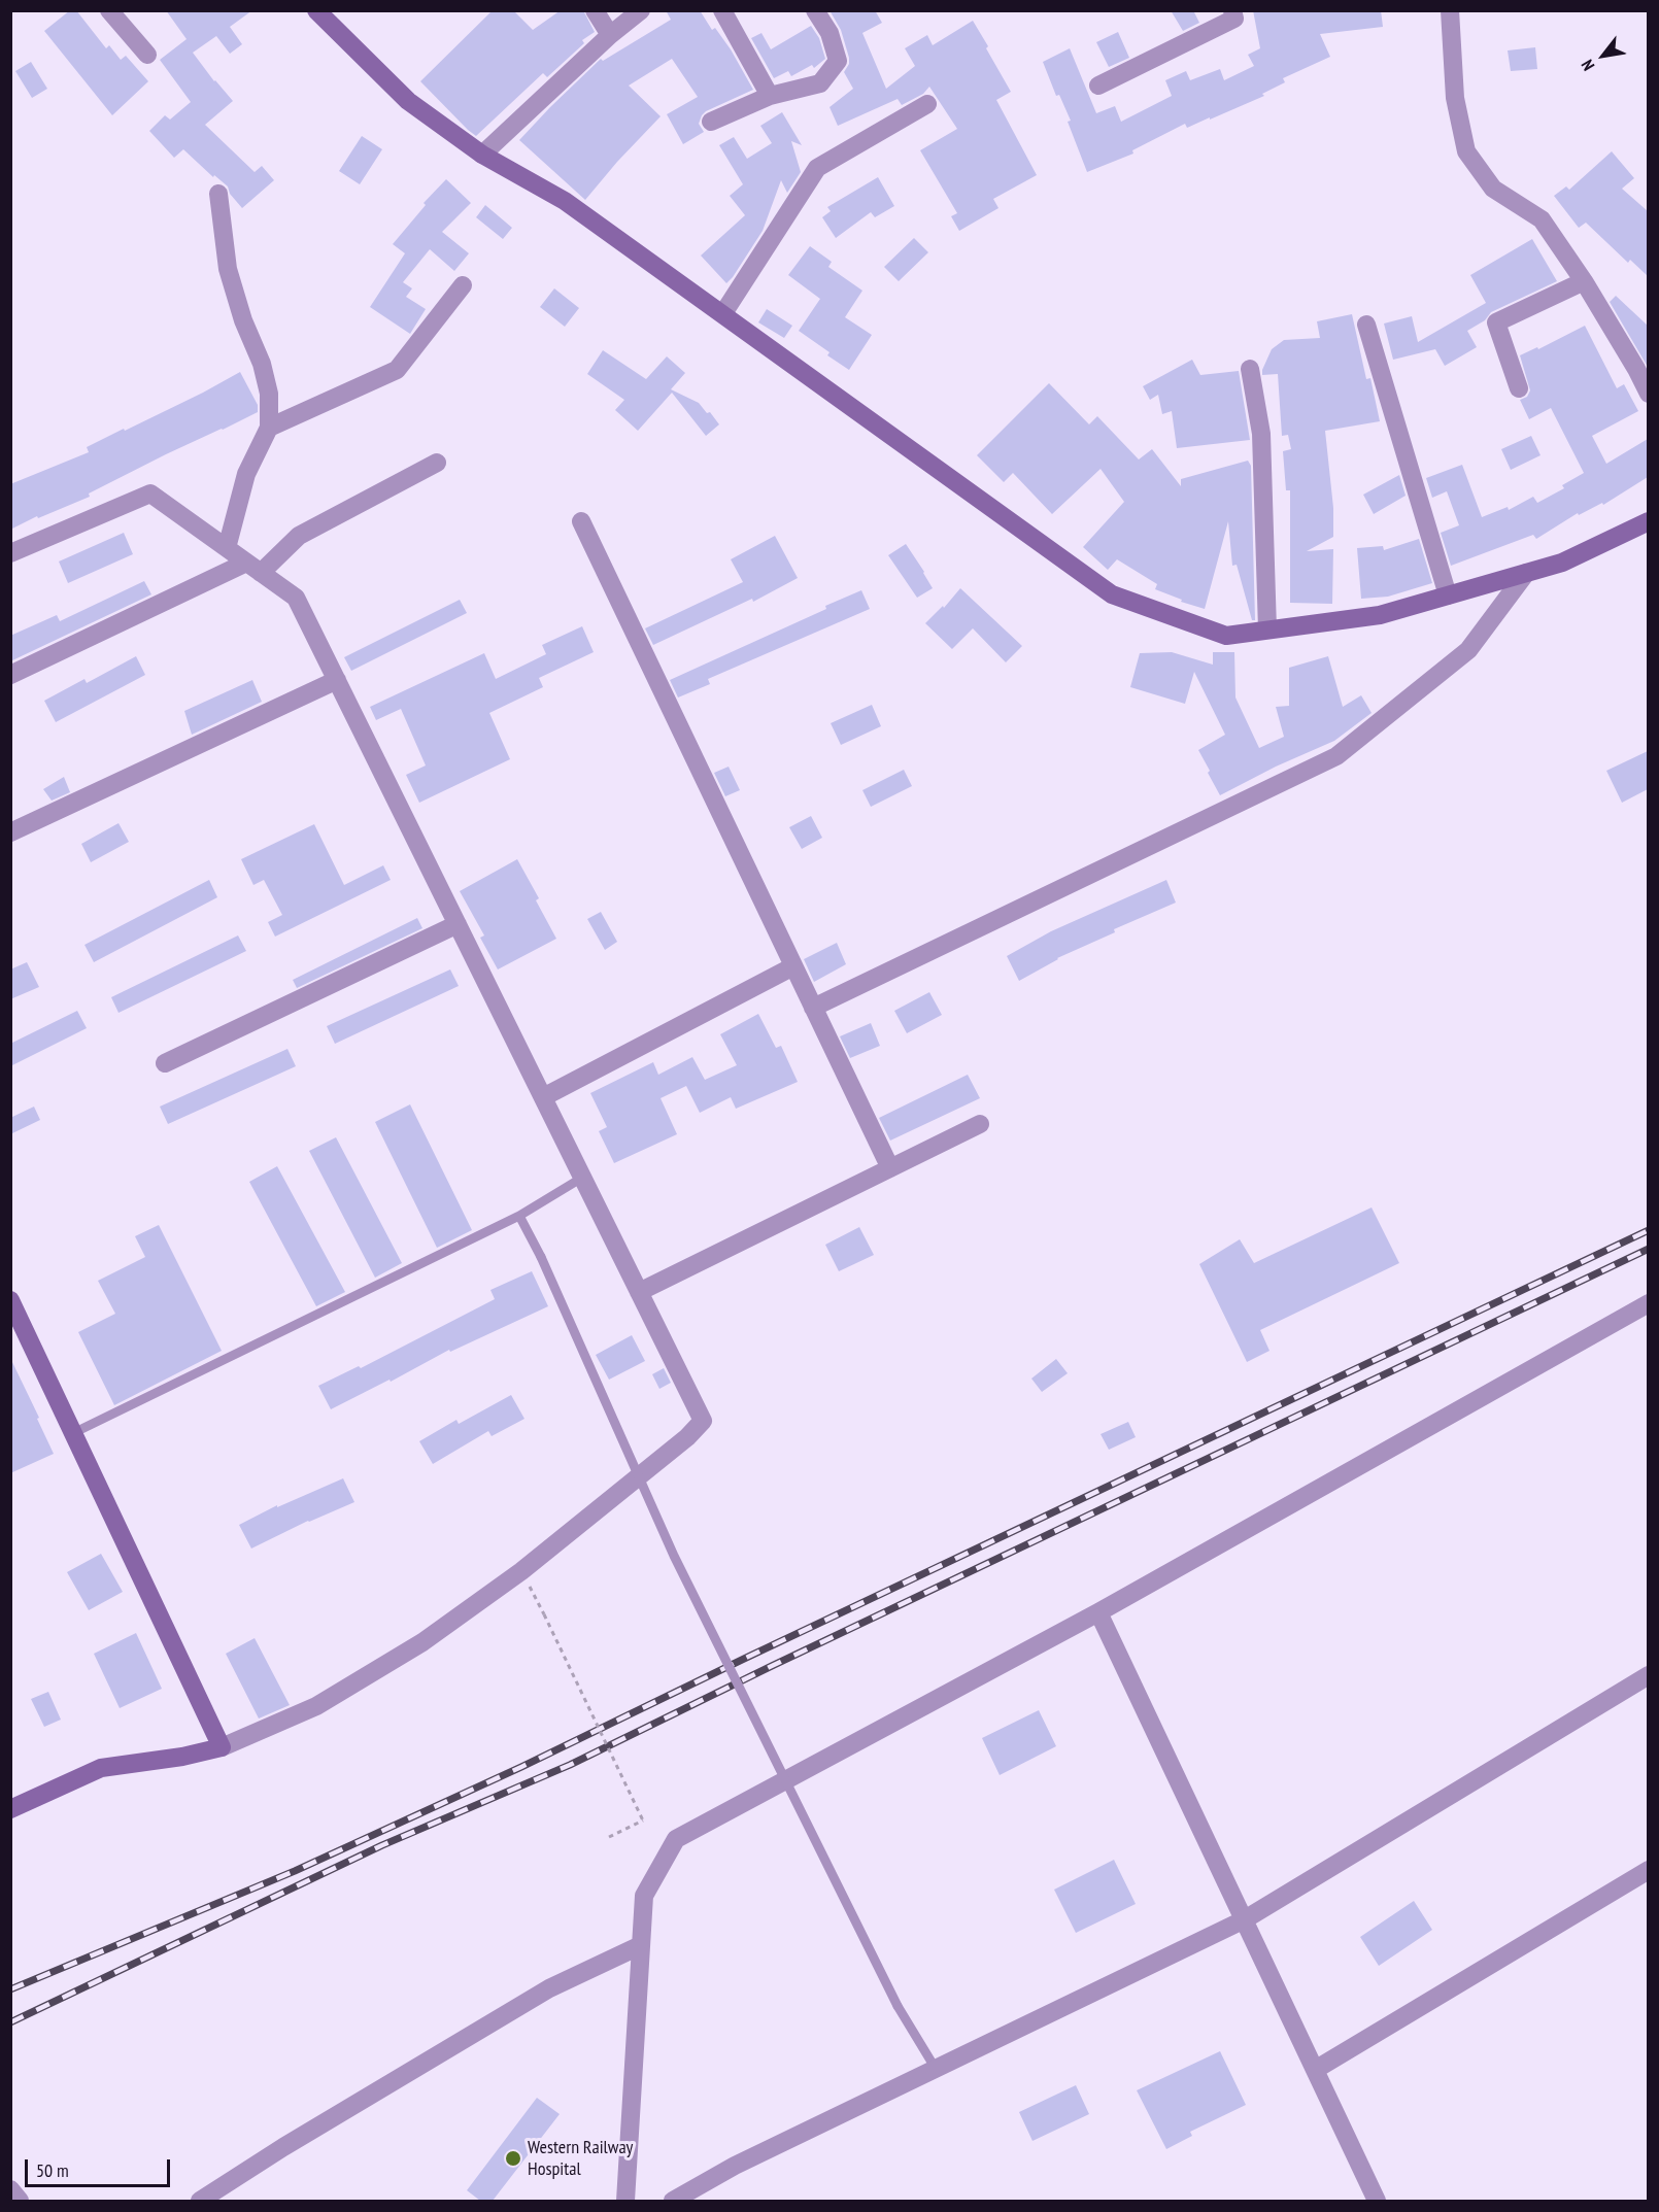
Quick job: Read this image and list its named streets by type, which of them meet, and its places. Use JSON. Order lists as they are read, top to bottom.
{
  "places": ["Western Railway Hospital"],
  "scale_bar": "50 m",
  "north": "bottom left"
}
